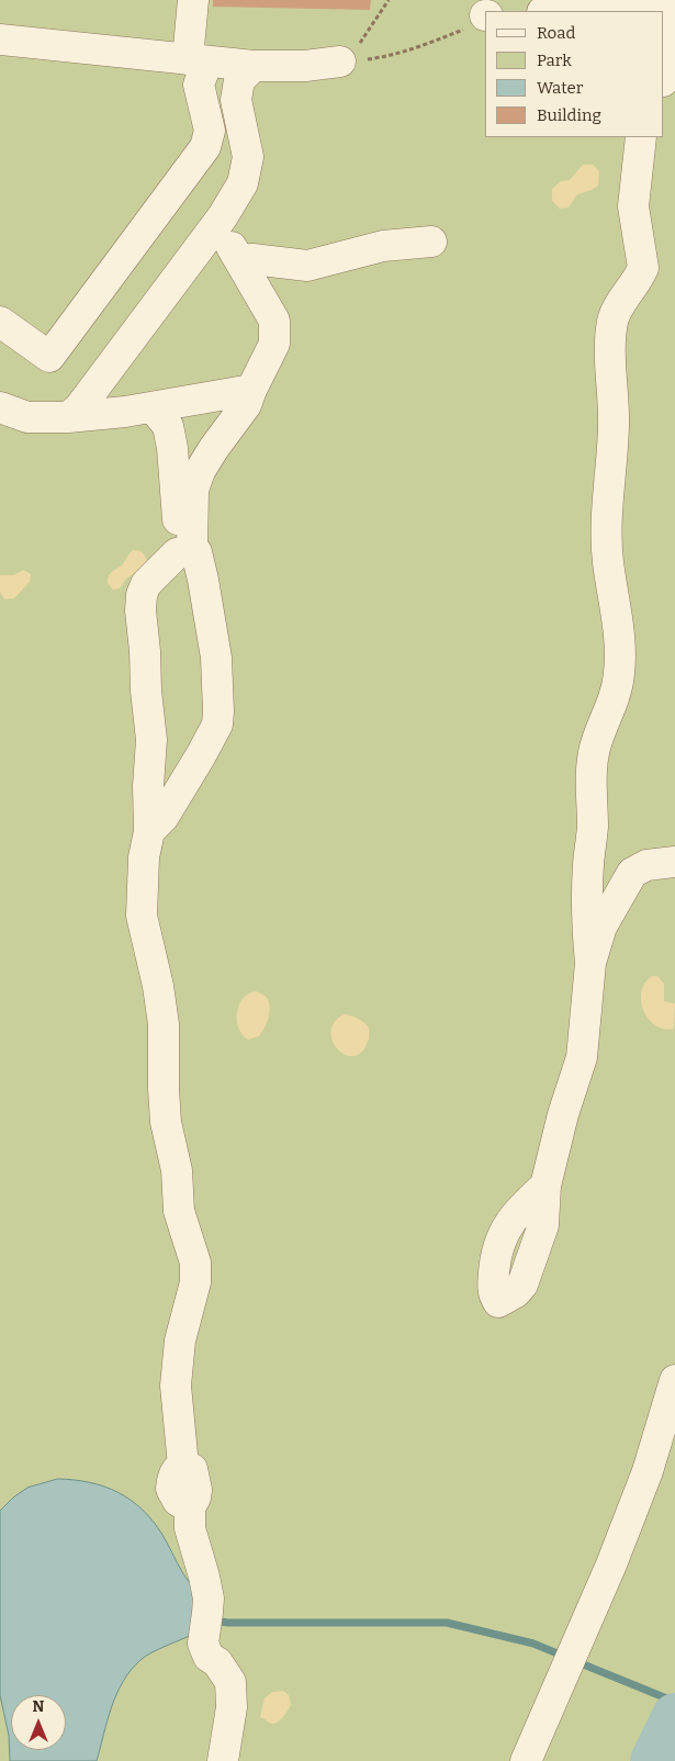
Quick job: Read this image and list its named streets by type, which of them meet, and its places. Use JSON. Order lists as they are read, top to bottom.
{
  "legend": [
    "Road",
    "Park",
    "Water",
    "Building"
  ],
  "north": "top"
}
